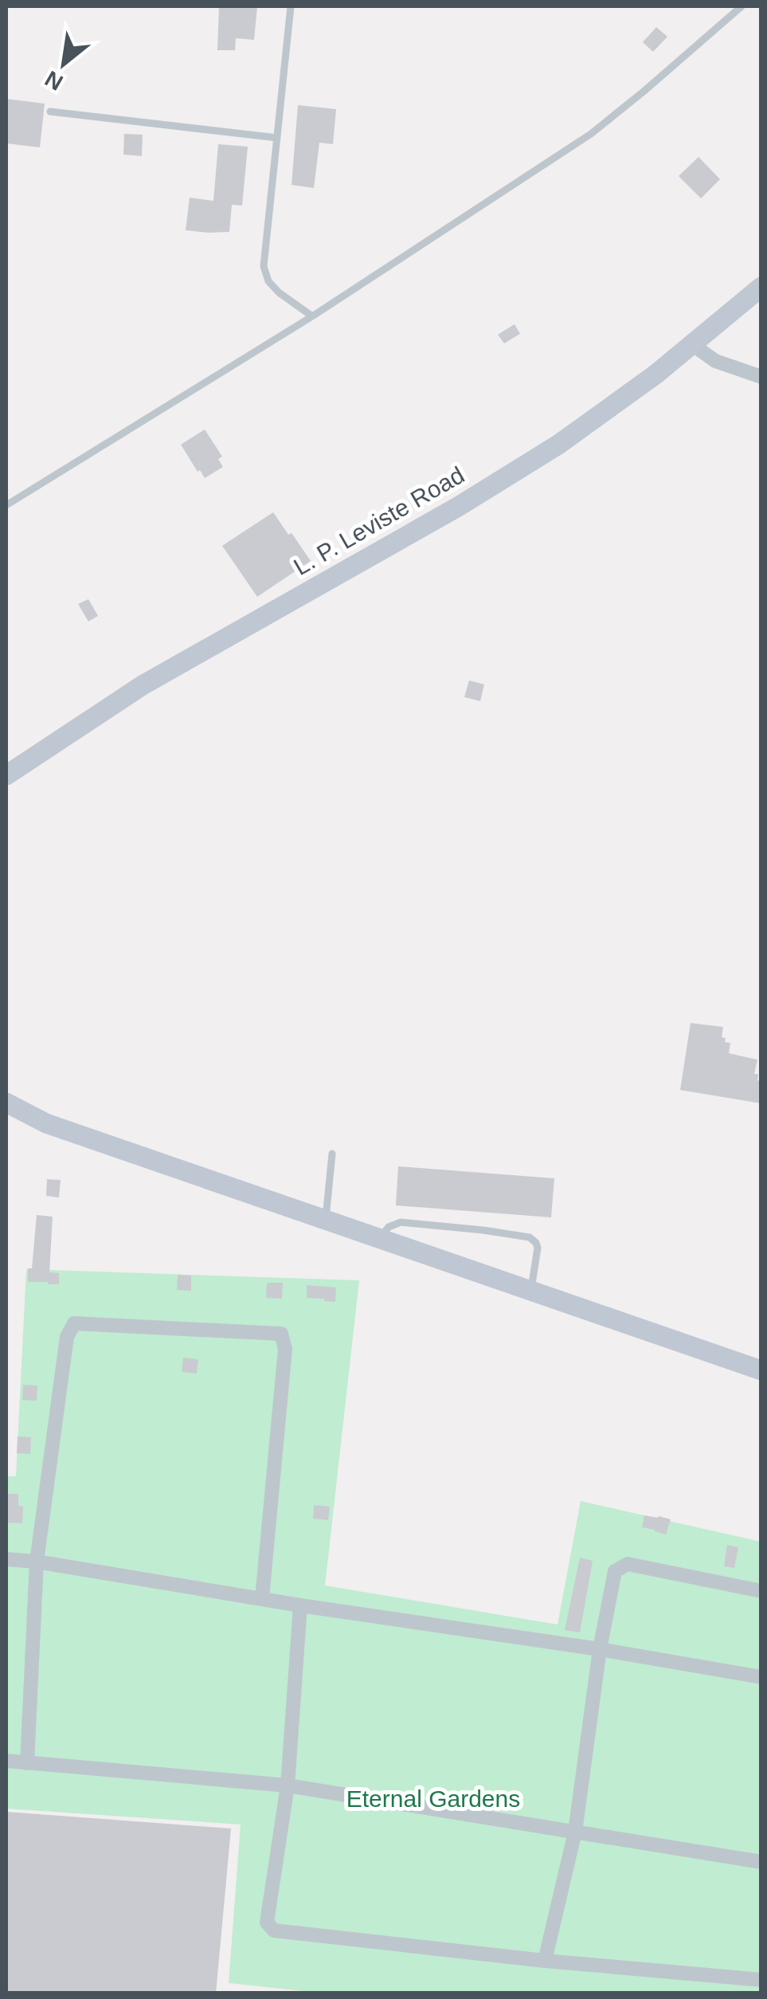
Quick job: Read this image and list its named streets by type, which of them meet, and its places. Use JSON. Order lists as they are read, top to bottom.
{
  "streets": {
    "main road": ["L. P. Leviste Road"]
  },
  "parks": ["Eternal Gardens"],
  "north": "bottom left"
}
